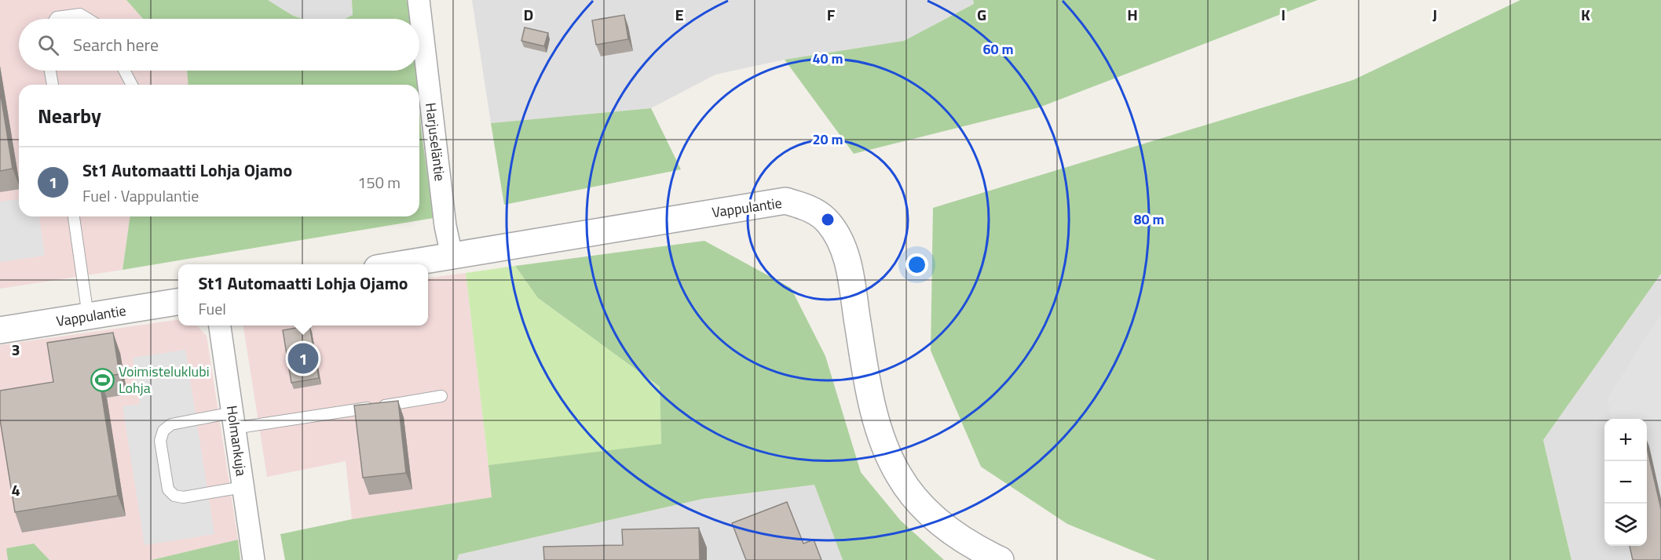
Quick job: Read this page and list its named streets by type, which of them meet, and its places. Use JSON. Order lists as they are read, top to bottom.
{
  "streets": {
    "street": ["Harjuseläntie", "Vappulantie", "Holmankuja"]
  },
  "crossings": [
    ["Harjuseläntie", "Vappulantie"]
  ],
  "places": {
    "sports": ["Voimisteluklubi Lohja"]
  },
  "page": {
    "search": "Search here",
    "heading": "Nearby",
    "list": [
      {
        "mark": "1",
        "name": "St1 Automaatti Lohja Ojamo",
        "note": "Fuel · Vappulantie",
        "value": "150 m"
      }
    ],
    "popup": ["St1 Automaatti Lohja Ojamo", "Fuel"],
    "pins": "1",
    "map_buttons": ["+", "−"]
  },
  "grid": {
    "columns": [
      "D",
      "E",
      "F",
      "G",
      "H",
      "I",
      "J",
      "K"
    ],
    "rows": ["3", "4"]
  },
  "rings": [
    "60 m",
    "40 m",
    "20 m",
    "80 m"
  ]
}
